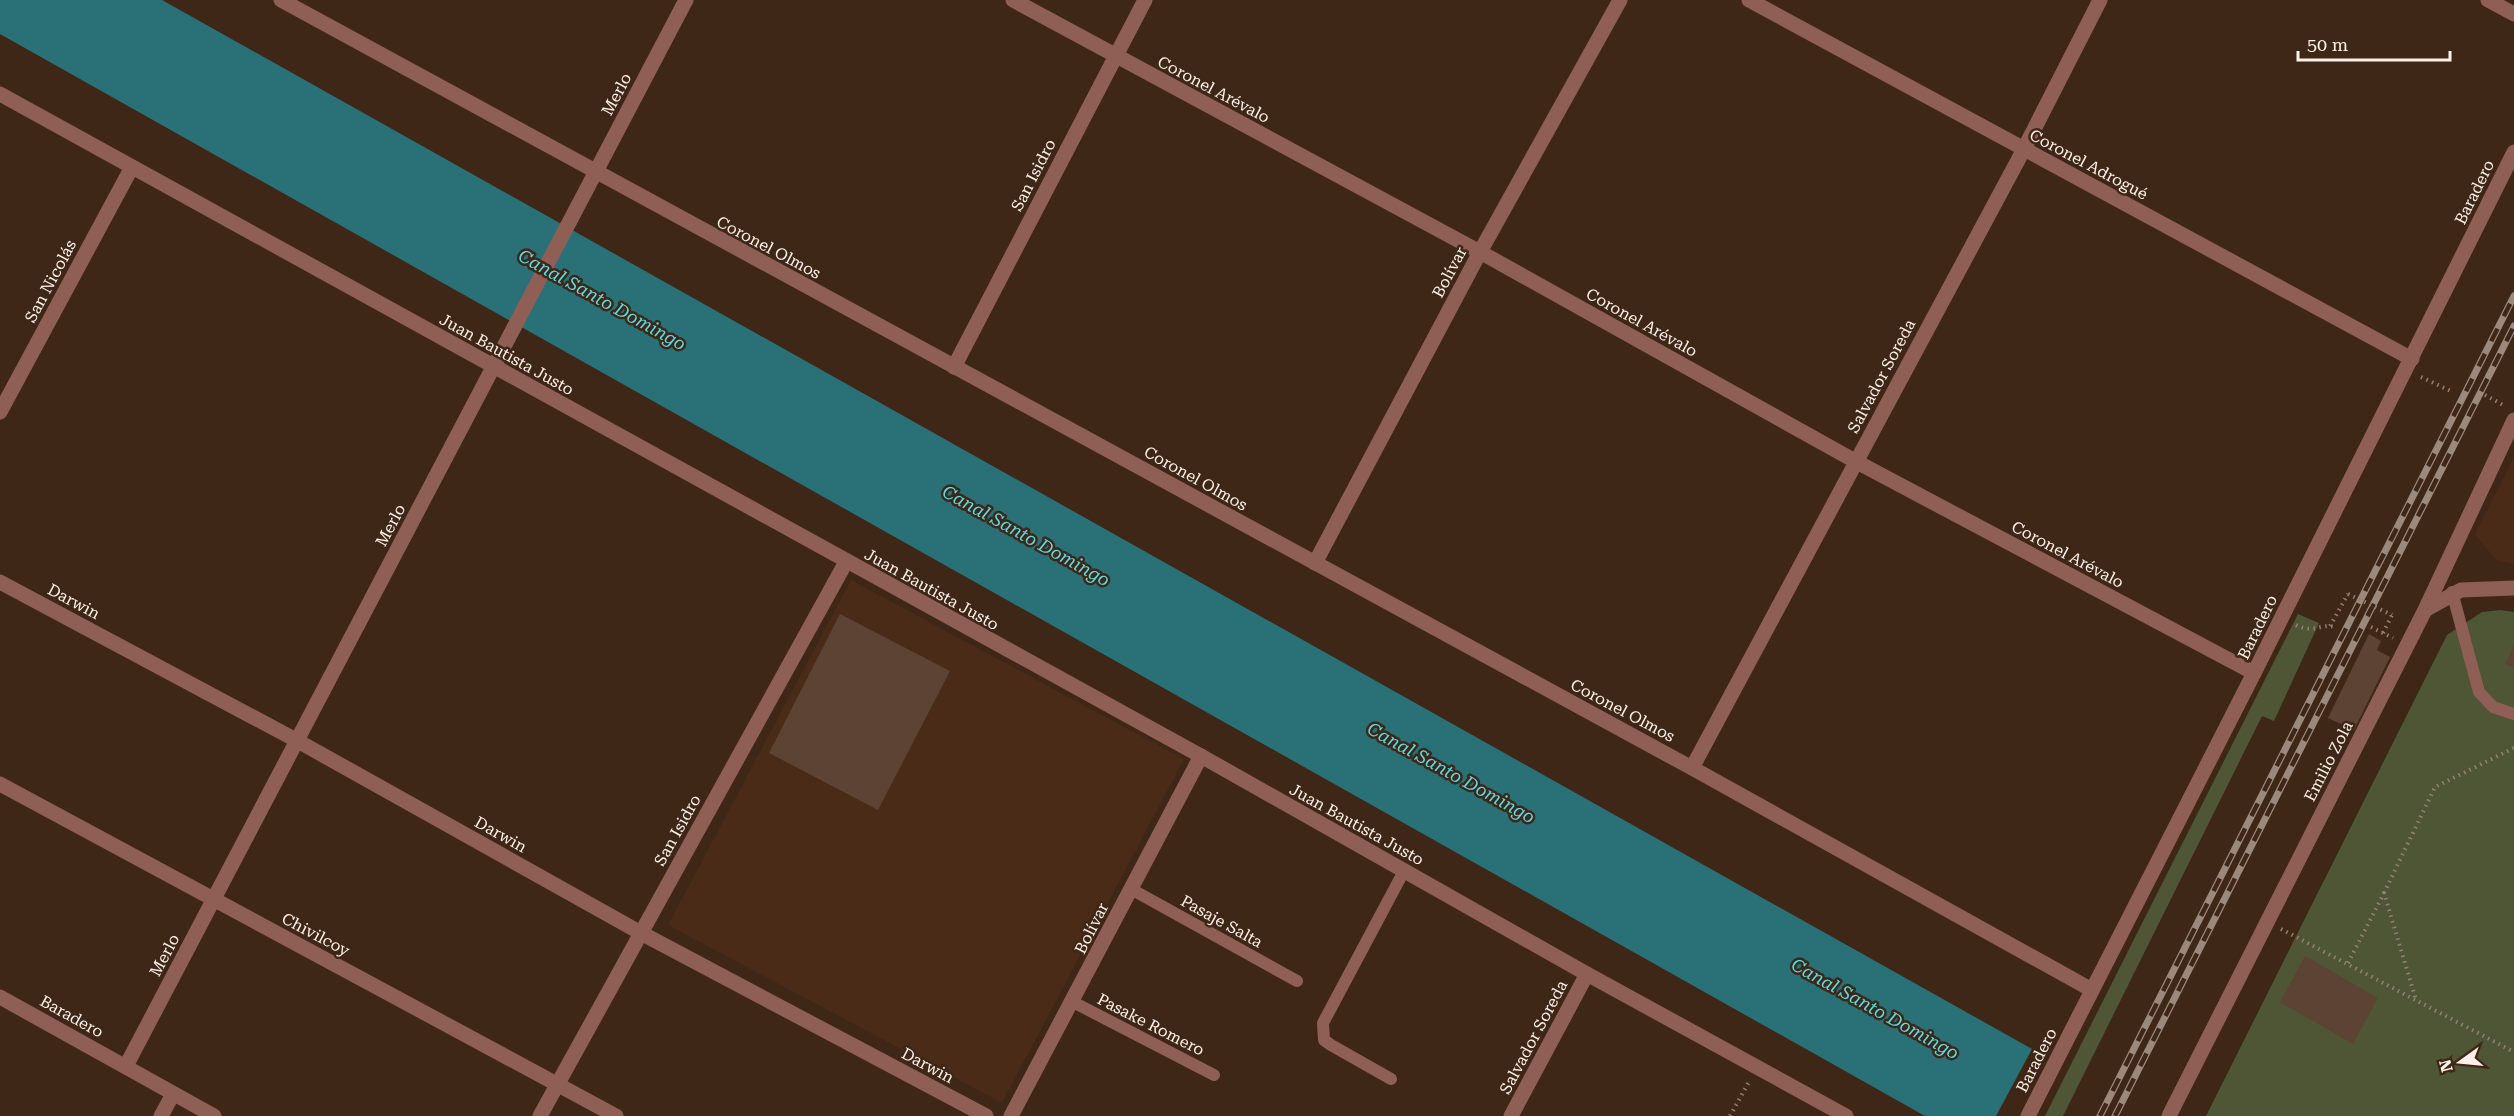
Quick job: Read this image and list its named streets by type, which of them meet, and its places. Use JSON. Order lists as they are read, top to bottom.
{
  "streets": {
    "street": [
      "Coronel Arévalo",
      "Merlo",
      "Coronel Adrogué",
      "San Isidro",
      "Baradero",
      "Coronel Olmos",
      "Bolívar",
      "San Nicolás",
      "Juan Bautista Justo",
      "Salvador Soreda",
      "Darwin",
      "Emilio Zola",
      "Chivilcoy"
    ],
    "lane": ["Pasaje Salta", "Pasake Romero"]
  },
  "crossings": [
    ["Coronel Arévalo", "San Isidro"],
    ["Coronel Arévalo", "Baradero"],
    ["Coronel Arévalo", "Bolívar"],
    ["Coronel Arévalo", "Salvador Soreda"],
    ["Merlo", "Baradero"],
    ["Merlo", "Coronel Olmos"],
    ["Merlo", "Juan Bautista Justo"],
    ["Merlo", "Darwin"],
    ["Merlo", "Chivilcoy"],
    ["Coronel Adrogué", "Baradero"],
    ["Coronel Adrogué", "Salvador Soreda"],
    ["San Isidro", "Coronel Olmos"],
    ["San Isidro", "Juan Bautista Justo"],
    ["San Isidro", "Darwin"],
    ["San Isidro", "Chivilcoy"],
    ["Baradero", "Coronel Olmos"],
    ["Coronel Olmos", "Bolívar"],
    ["Coronel Olmos", "Salvador Soreda"],
    ["Bolívar", "Juan Bautista Justo"],
    ["Bolívar", "Pasaje Salta"],
    ["Bolívar", "Pasake Romero"],
    ["San Nicolás", "Juan Bautista Justo"],
    ["Juan Bautista Justo", "Salvador Soreda"]
  ],
  "water": ["Canal Santo Domingo"],
  "scale_bar": "50 m",
  "north": "left"
}
